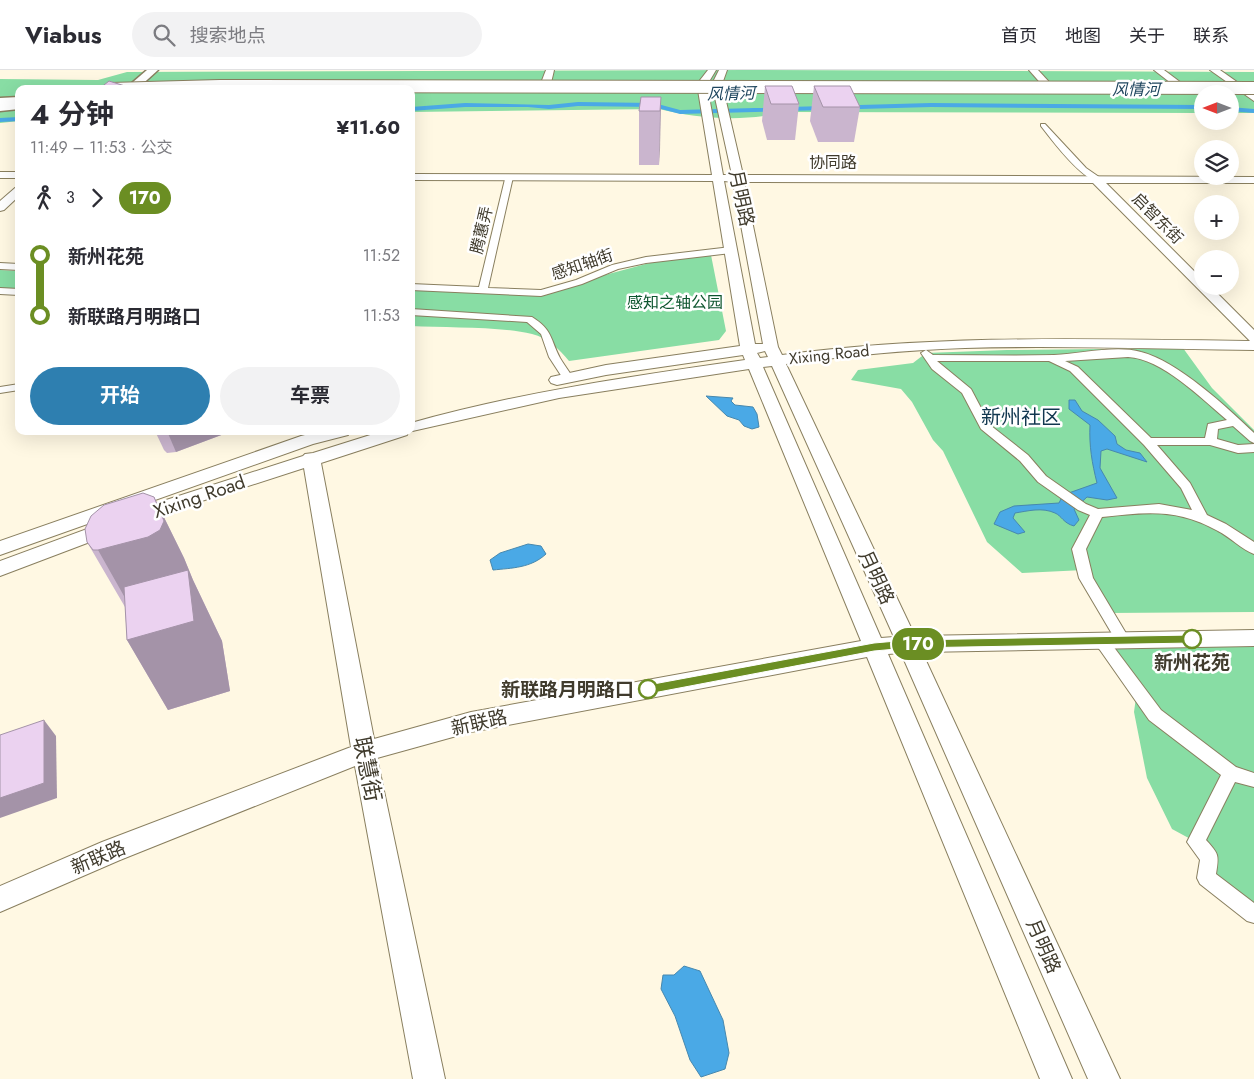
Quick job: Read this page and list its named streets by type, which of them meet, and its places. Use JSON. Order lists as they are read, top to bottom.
{
  "streets": {
    "street": [
      "协同路",
      "月明路",
      "启智东街",
      "腾蕙弄",
      "感知轴街",
      "Xixing Road",
      "新联路",
      "联慧街"
    ]
  },
  "crossings": [
    ["协同路", "月明路"],
    ["协同路", "启智东街"],
    ["协同路", "腾蕙弄"],
    ["月明路", "感知轴街"],
    ["月明路", "Xixing Road"],
    ["月明路", "新联路"],
    ["启智东街", "Xixing Road"],
    ["腾蕙弄", "感知轴街"],
    ["Xixing Road", "联慧街"],
    ["新联路", "联慧街"]
  ],
  "districts": ["新州社区"],
  "water": ["风情河"],
  "parks": ["感知之轴公园"],
  "places": ["新州花苑", "新联路月明路口"],
  "lines": ["bus line 170"],
  "north": "left",
  "page": {
    "header": "Viabus",
    "search": "搜索地点",
    "nav": [
      "首页",
      "地图",
      "关于",
      "联系"
    ],
    "on_map": "170",
    "map_buttons": ["+", "−"],
    "heading": ["4 分钟", "11:49 – 11:53 · 公交", "¥11.60"],
    "legs": ["3", "170"],
    "list": [
      {
        "name": "新州花苑",
        "value": "11:52"
      },
      {
        "name": "新联路月明路口",
        "value": "11:53"
      }
    ],
    "buttons": ["开始", "车票"]
  }
}
